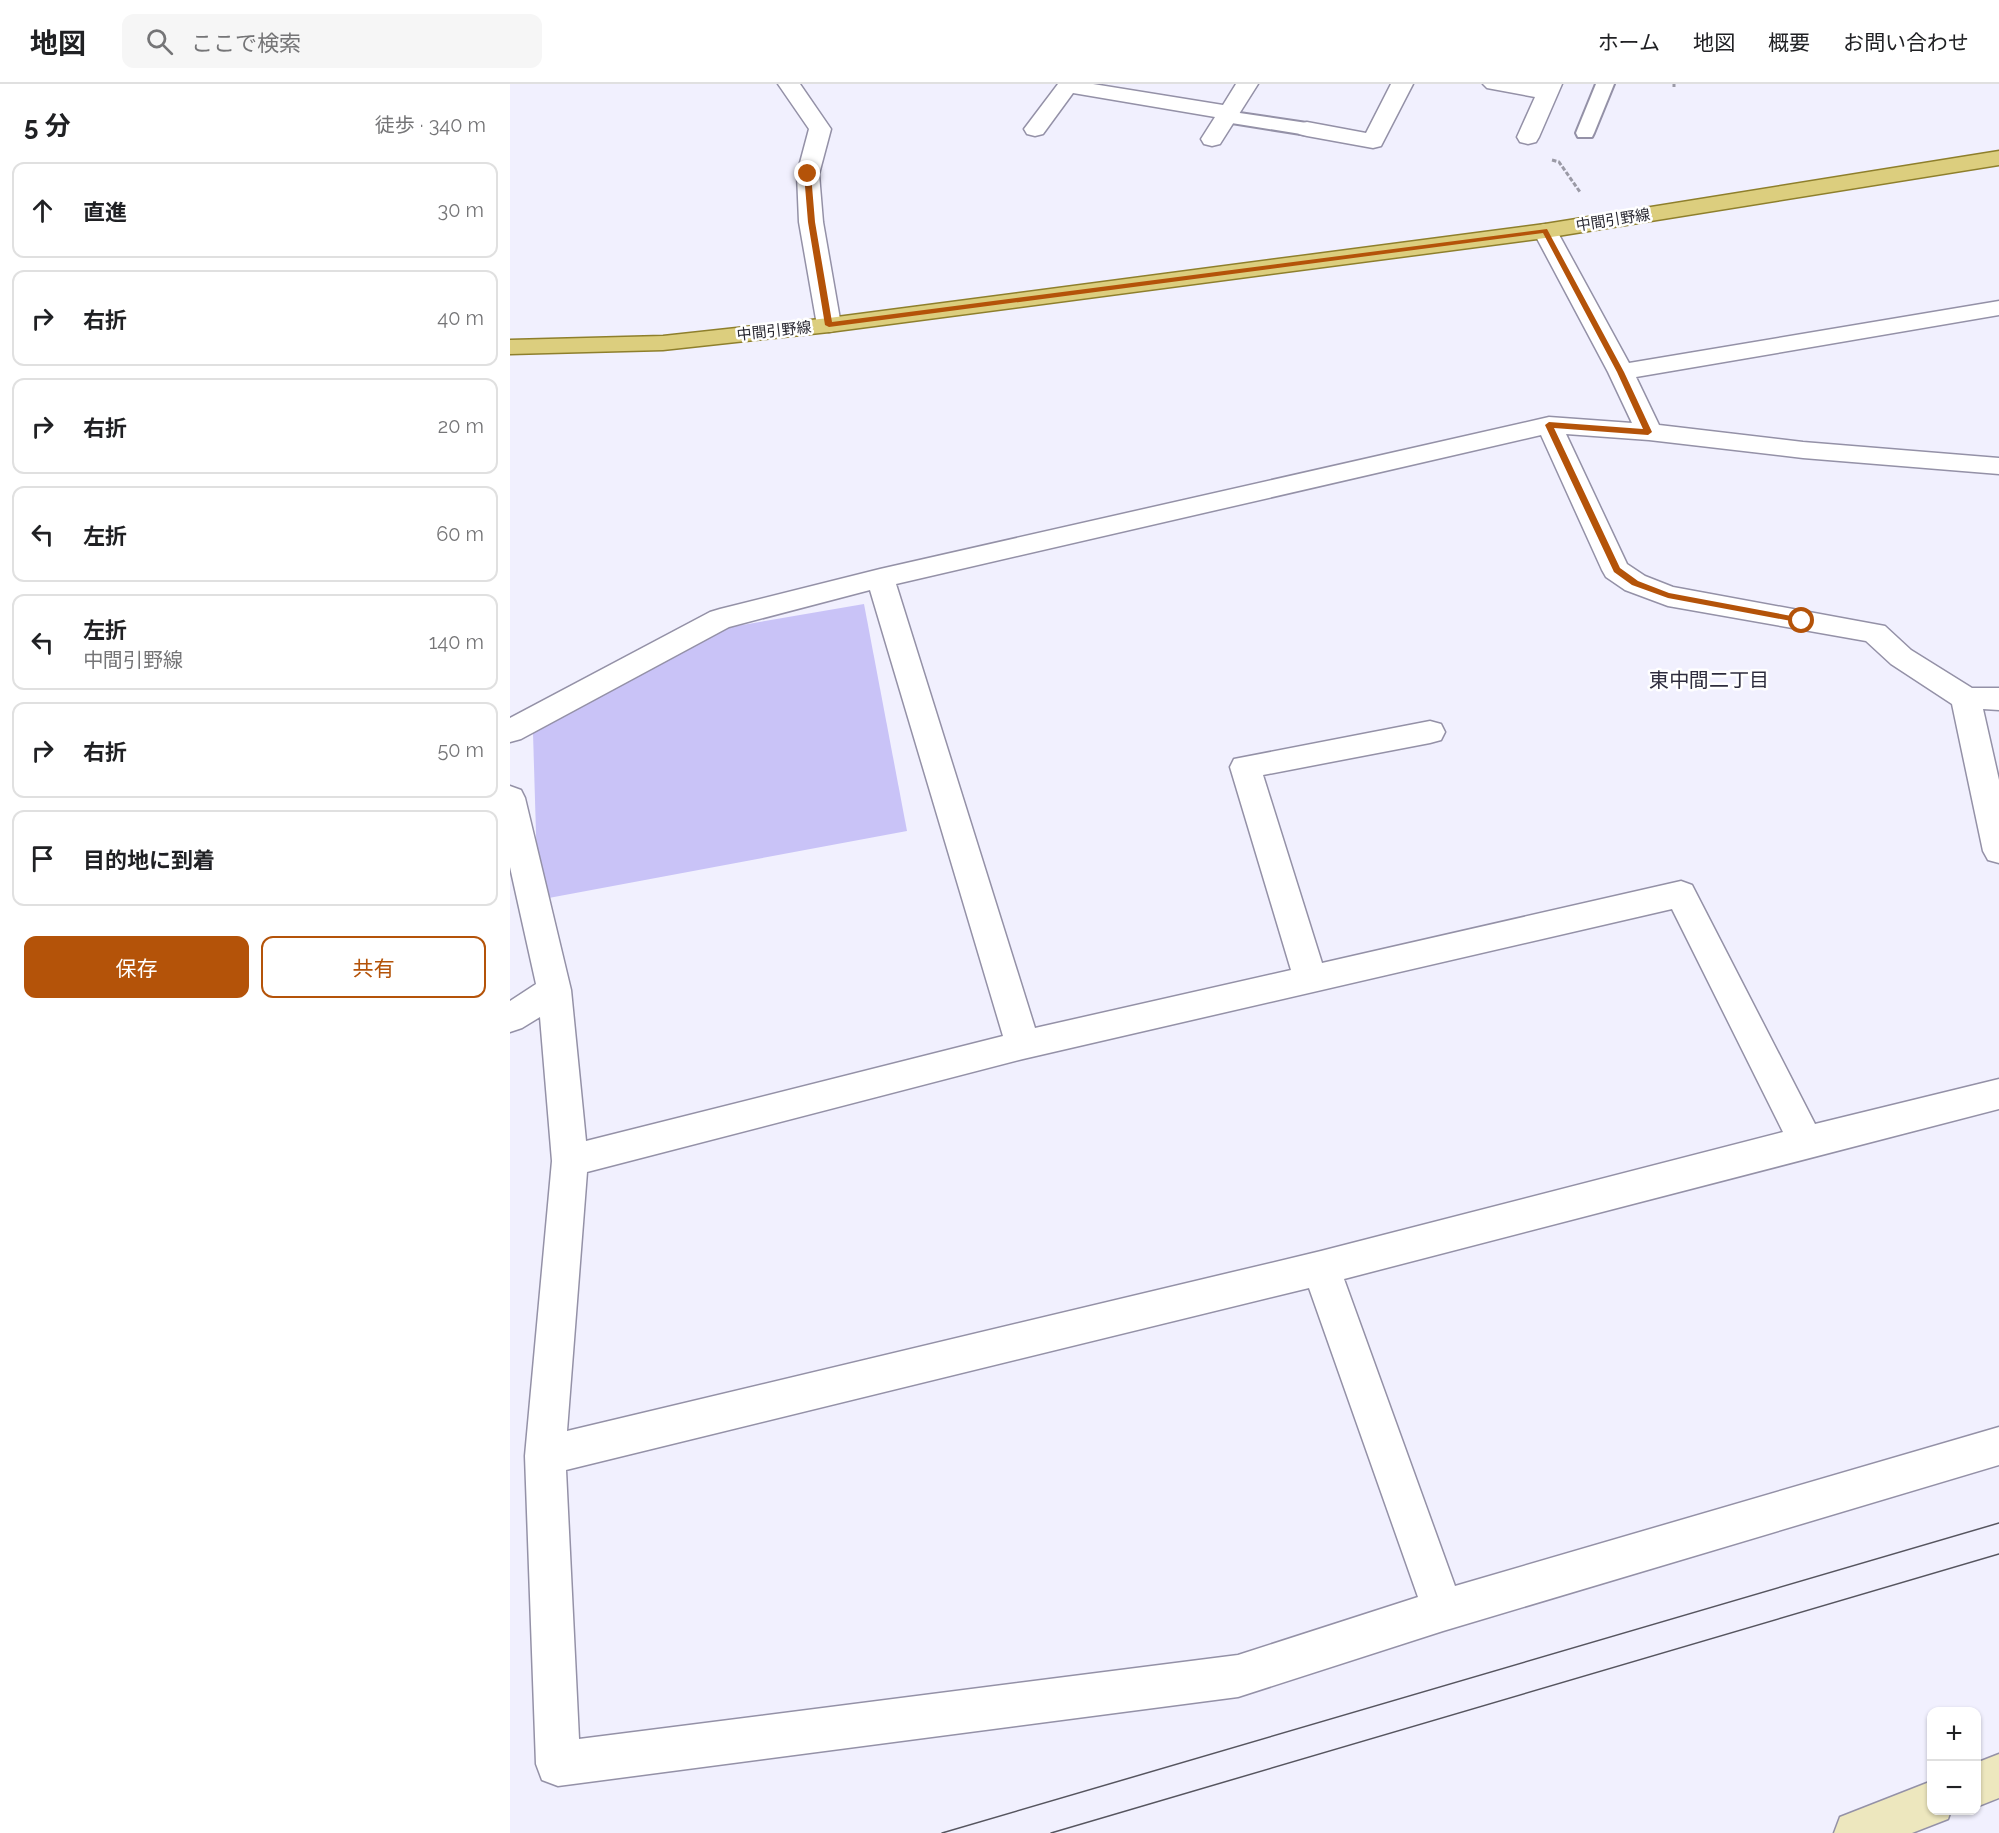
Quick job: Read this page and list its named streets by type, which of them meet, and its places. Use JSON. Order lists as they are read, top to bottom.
{
  "streets": {
    "main road": ["中間引野線"]
  },
  "districts": ["東中間二丁目"],
  "page": {
    "header": "地図",
    "search": "ここで検索",
    "nav": [
      "ホーム",
      "地図",
      "概要",
      "お問い合わせ"
    ],
    "heading": ["5 分", "徒歩 · 340 m"],
    "list": [
      ["直進", "30 m"],
      ["右折", "40 m"],
      ["右折", "20 m"],
      ["左折", "60 m"],
      ["左折", "中間引野線", "140 m"],
      ["右折", "50 m"],
      "目的地に到着"
    ],
    "buttons": ["保存", "共有"],
    "map_buttons": ["+", "−"]
  }
}
